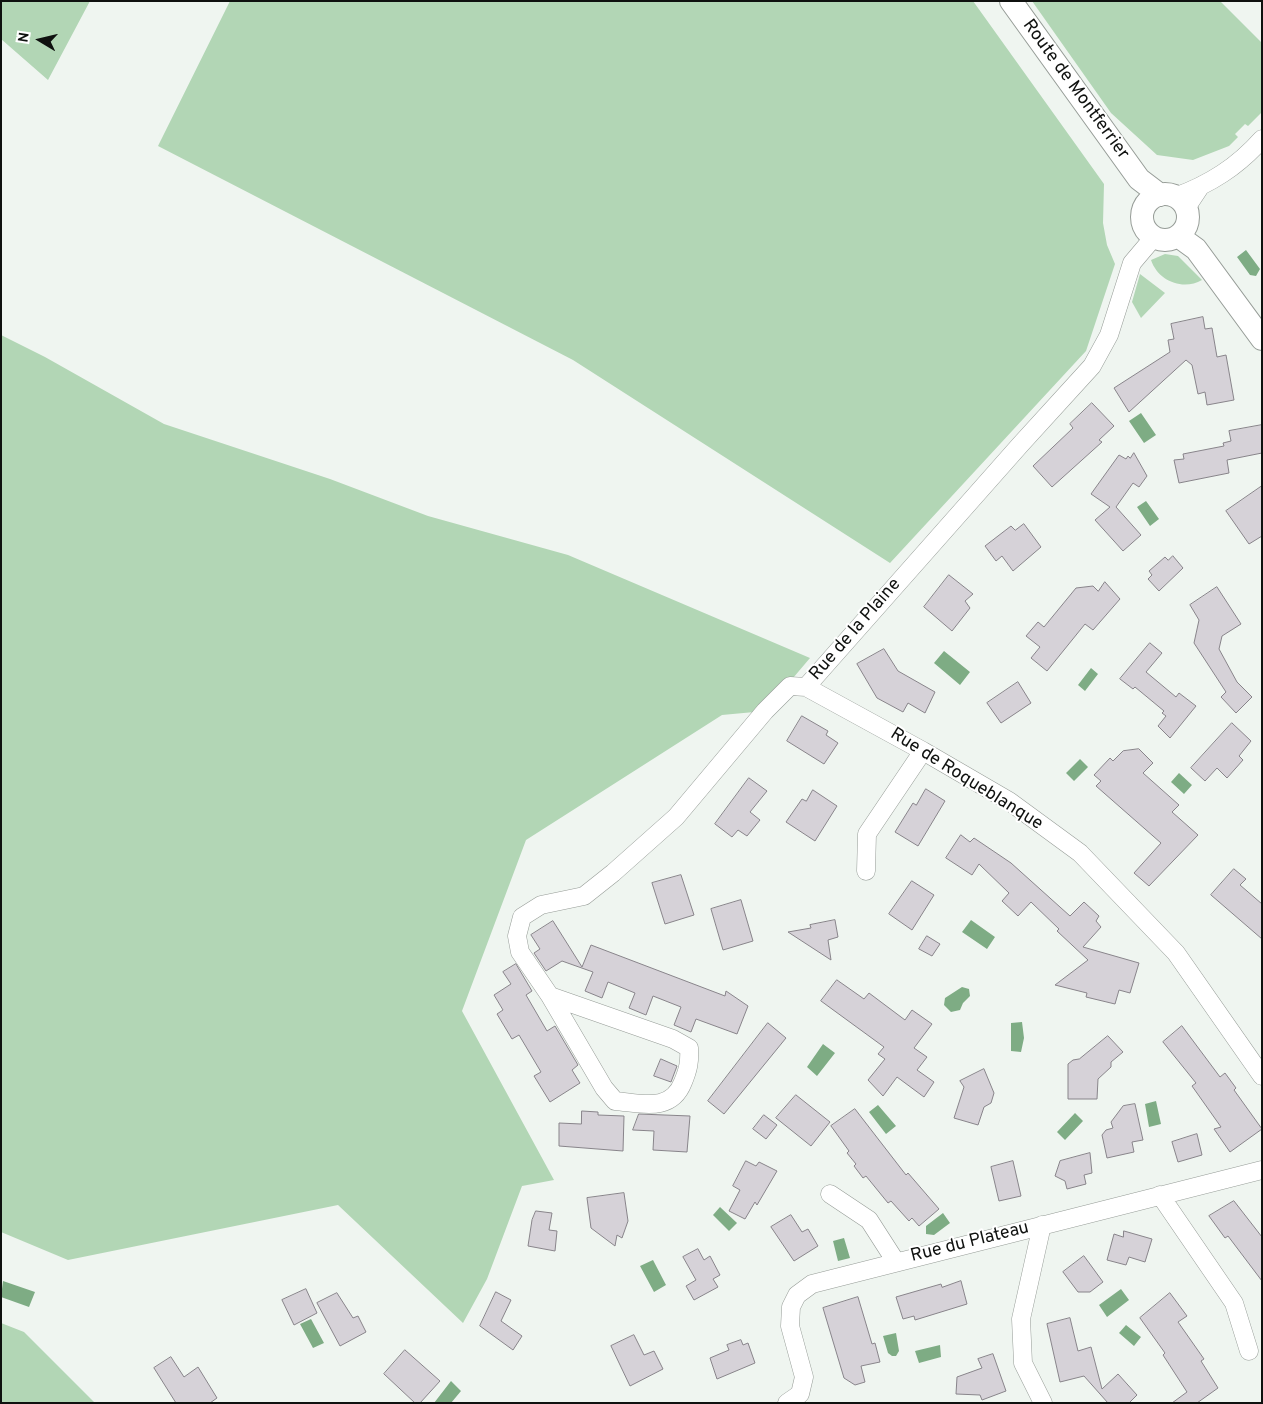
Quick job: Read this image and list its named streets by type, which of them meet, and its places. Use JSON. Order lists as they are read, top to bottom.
{
  "streets": {
    "street": [
      "Route de Montferrier",
      "Rue de la Plaine",
      "Rue de Roqueblanque",
      "Rue du Plateau"
    ]
  },
  "crossings": [
    ["Route de Montferrier", "Rue de la Plaine"],
    ["Rue de la Plaine", "Rue de Roqueblanque"]
  ],
  "north": "left"
}
